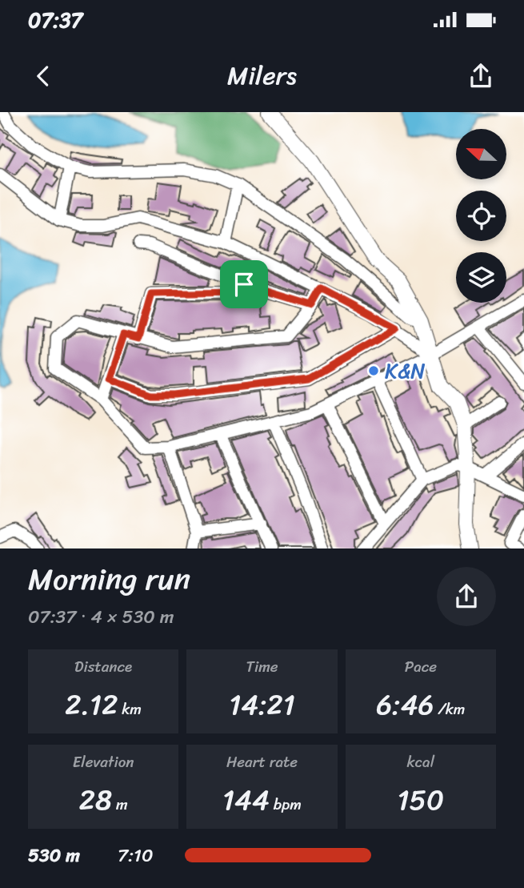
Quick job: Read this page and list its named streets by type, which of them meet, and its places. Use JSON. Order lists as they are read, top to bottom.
{
  "places": ["K&N"],
  "north": "left",
  "page": {
    "status": "07:37",
    "header": "Milers",
    "heading": ["Morning run", "07:37 · 4 × 530 m"],
    "stats": [
      ["Distance", "2.12 km"],
      ["Time", "14:21"],
      ["Pace", "6:46 /km"],
      ["Elevation", "28 m"],
      ["Heart rate", "144 bpm"],
      ["kcal", "150"]
    ],
    "list": [
      {
        "name": "530 m",
        "note": "7:10"
      }
    ]
  }
}
